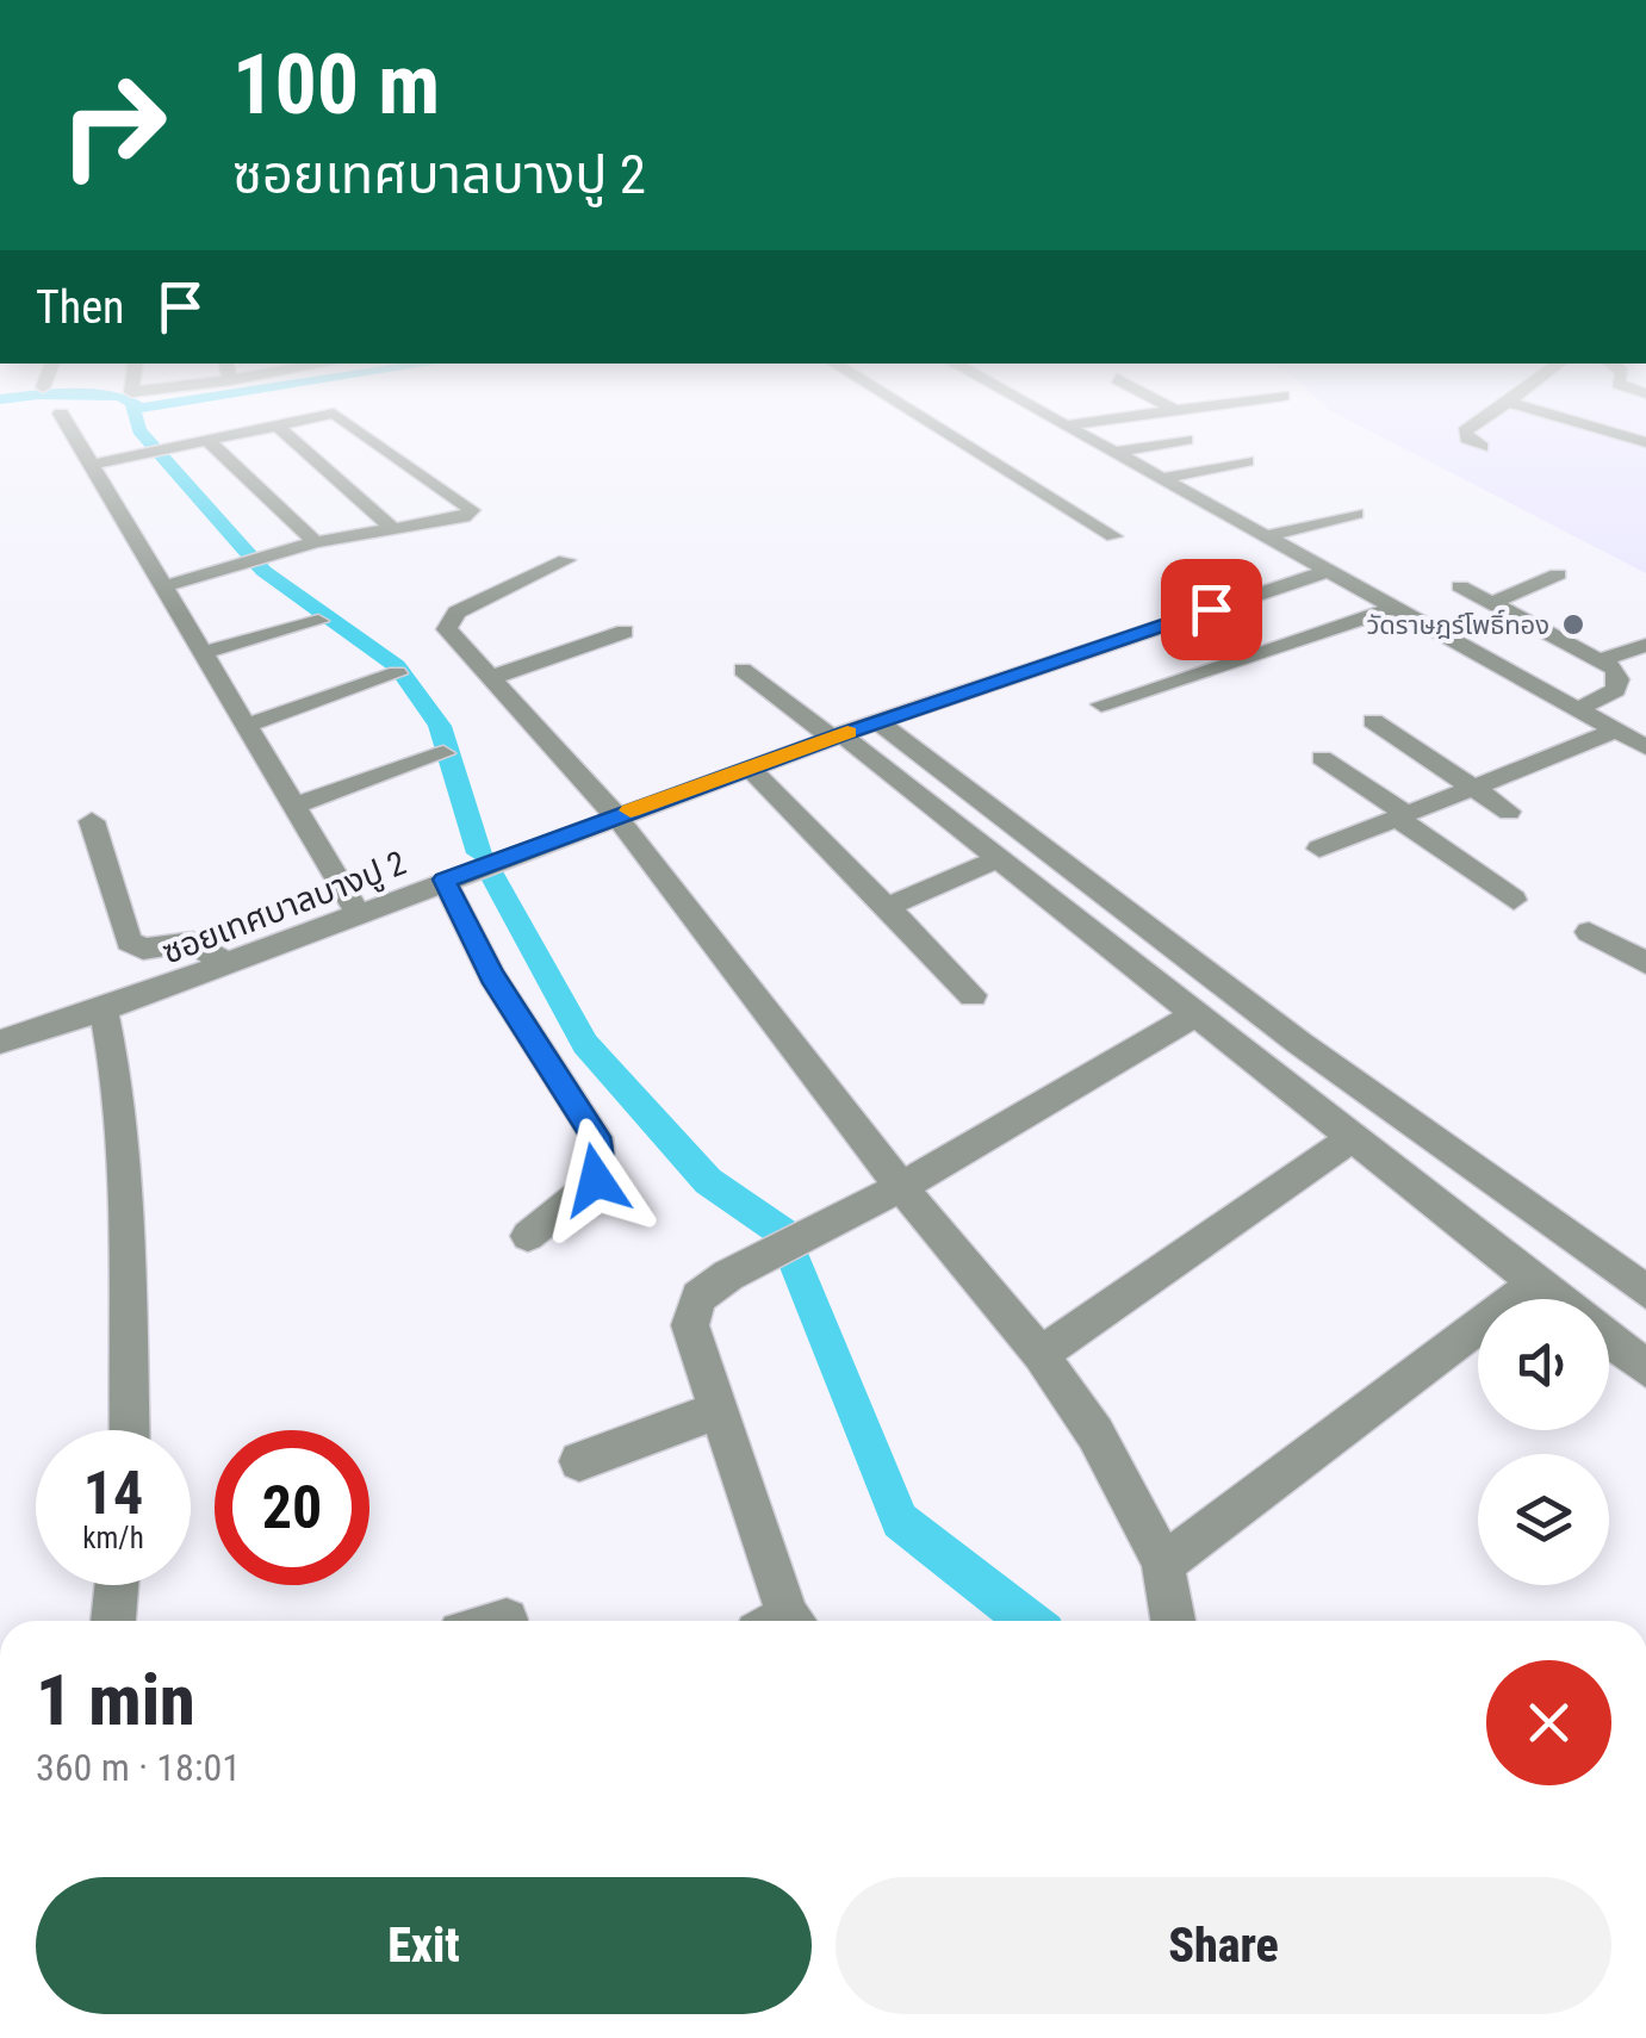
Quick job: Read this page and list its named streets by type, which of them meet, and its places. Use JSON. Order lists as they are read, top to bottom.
{
  "streets": {
    "street": ["ซอยเทศบาลบางปู 2"]
  },
  "places": ["วัดราษฎร์โพธิ์ทอง"],
  "page": {
    "turn": ["100 m", "ซอยเทศบาลบางปู 2"],
    "then": "Then",
    "speed": "14 km/h",
    "limit": "20",
    "heading": ["1 min", "360 m · 18:01"],
    "buttons": ["Exit", "Share"]
  }
}
